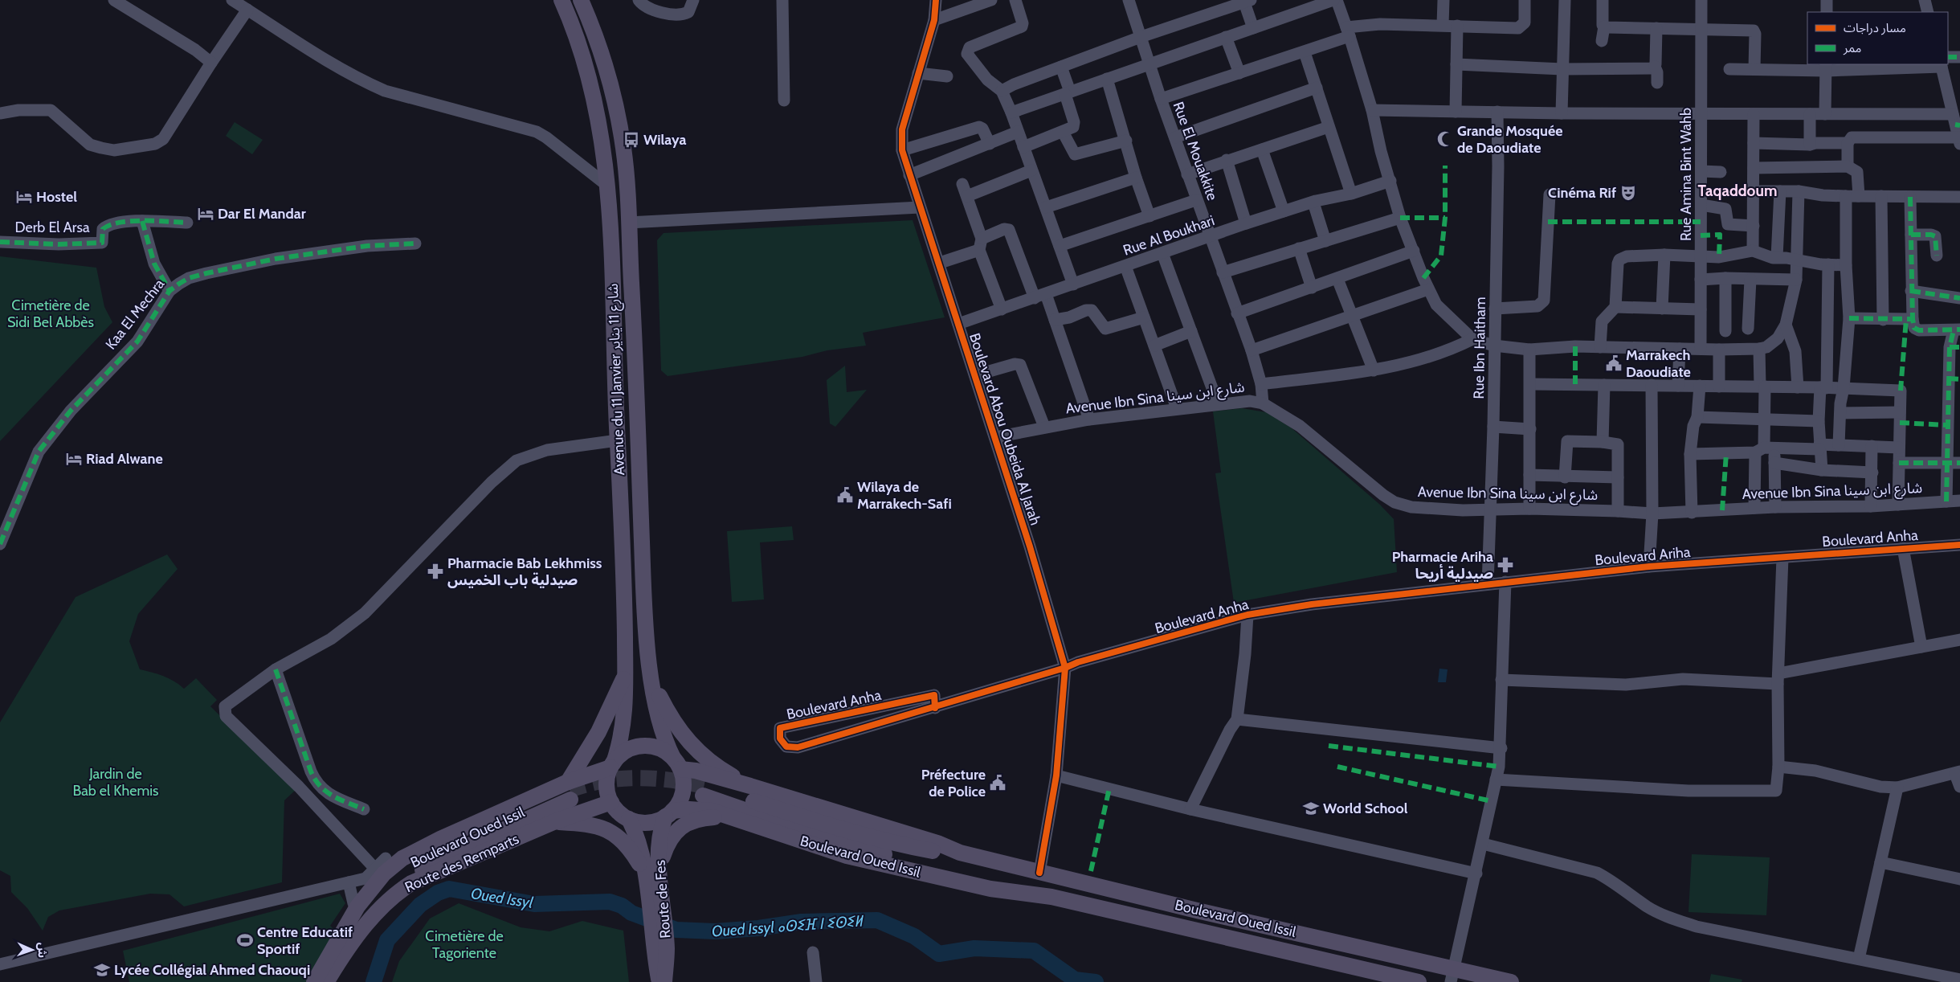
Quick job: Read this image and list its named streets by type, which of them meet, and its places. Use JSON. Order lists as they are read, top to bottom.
{
  "streets": {
    "main road": [
      "Avenue du 11 Janvier شارع 11 يناير",
      "Boulevard Oued Issil",
      "Route des Remparts",
      "Route de Fes"
    ],
    "street": [
      "Rue El Mouakkite",
      "Rue Amina Bint Wahb",
      "Derb El Arsa",
      "Rue Al Boukhari",
      "Kaa El Mechra",
      "Rue Ibn Haitham",
      "Avenue Ibn Sina شارع ابن سينا",
      "Boulevard Abou Oubeida Al Jarah",
      "Boulevard Anha",
      "Boulevard Ariha"
    ]
  },
  "crossings": [
    ["Rue El Mouakkite", "Rue Al Boukhari"],
    ["Rue El Mouakkite", "Avenue Ibn Sina شارع ابن سينا"],
    ["Rue Al Boukhari", "Boulevard Abou Oubeida Al Jarah"],
    ["Rue Ibn Haitham", "Avenue Ibn Sina شارع ابن سينا"],
    ["Rue Ibn Haitham", "Boulevard Anha"],
    ["Avenue du 11 Janvier شارع 11 يناير", "Boulevard Oued Issil"],
    ["Avenue du 11 Janvier شارع 11 يناير", "Route des Remparts"],
    ["Avenue du 11 Janvier شارع 11 يناير", "Route de Fes"],
    ["Avenue Ibn Sina شارع ابن سينا", "Boulevard Abou Oubeida Al Jarah"],
    ["Boulevard Abou Oubeida Al Jarah", "Boulevard Anha"],
    ["Boulevard Abou Oubeida Al Jarah", "Boulevard Oued Issil"],
    ["Boulevard Anha", "Boulevard Ariha"],
    ["Boulevard Oued Issil", "Route des Remparts"],
    ["Boulevard Oued Issil", "Route de Fes"],
    ["Route des Remparts", "Route de Fes"]
  ],
  "districts": ["Taqaddoum"],
  "water": ["Oued Issyl", "Oued Issyl ⴰⵙⵉⴼ ⵏ ⵉⵙⵉⵍ"],
  "parks": ["Cimetière de Sidi Bel Abbès", "Jardin de Bab el Khemis", "Cimetière de Tagoriente"],
  "places": {
    "mosque": ["Grande Mosquée de Daoudiate"],
    "bus stop": ["Wilaya"],
    "theatre": ["Cinéma Rif"],
    "hotel": ["Hostel", "Dar El Mandar", "Riad Alwane"],
    "public building": ["Marrakech Daoudiate", "Wilaya de Marrakech-Safi", "Préfecture de Police"],
    "pharmacy": ["Pharmacie Ariha صيدلية أريحا", "Pharmacie Bab Lekhmiss صيدلية باب الخميس"],
    "school or university": ["World School", "Lycée Collégial Ahmed Chaouqi"],
    "sports": ["Centre Educatif Sportif"]
  },
  "legend": ["مسار دراجات", "ممر"],
  "north": "right"
}
